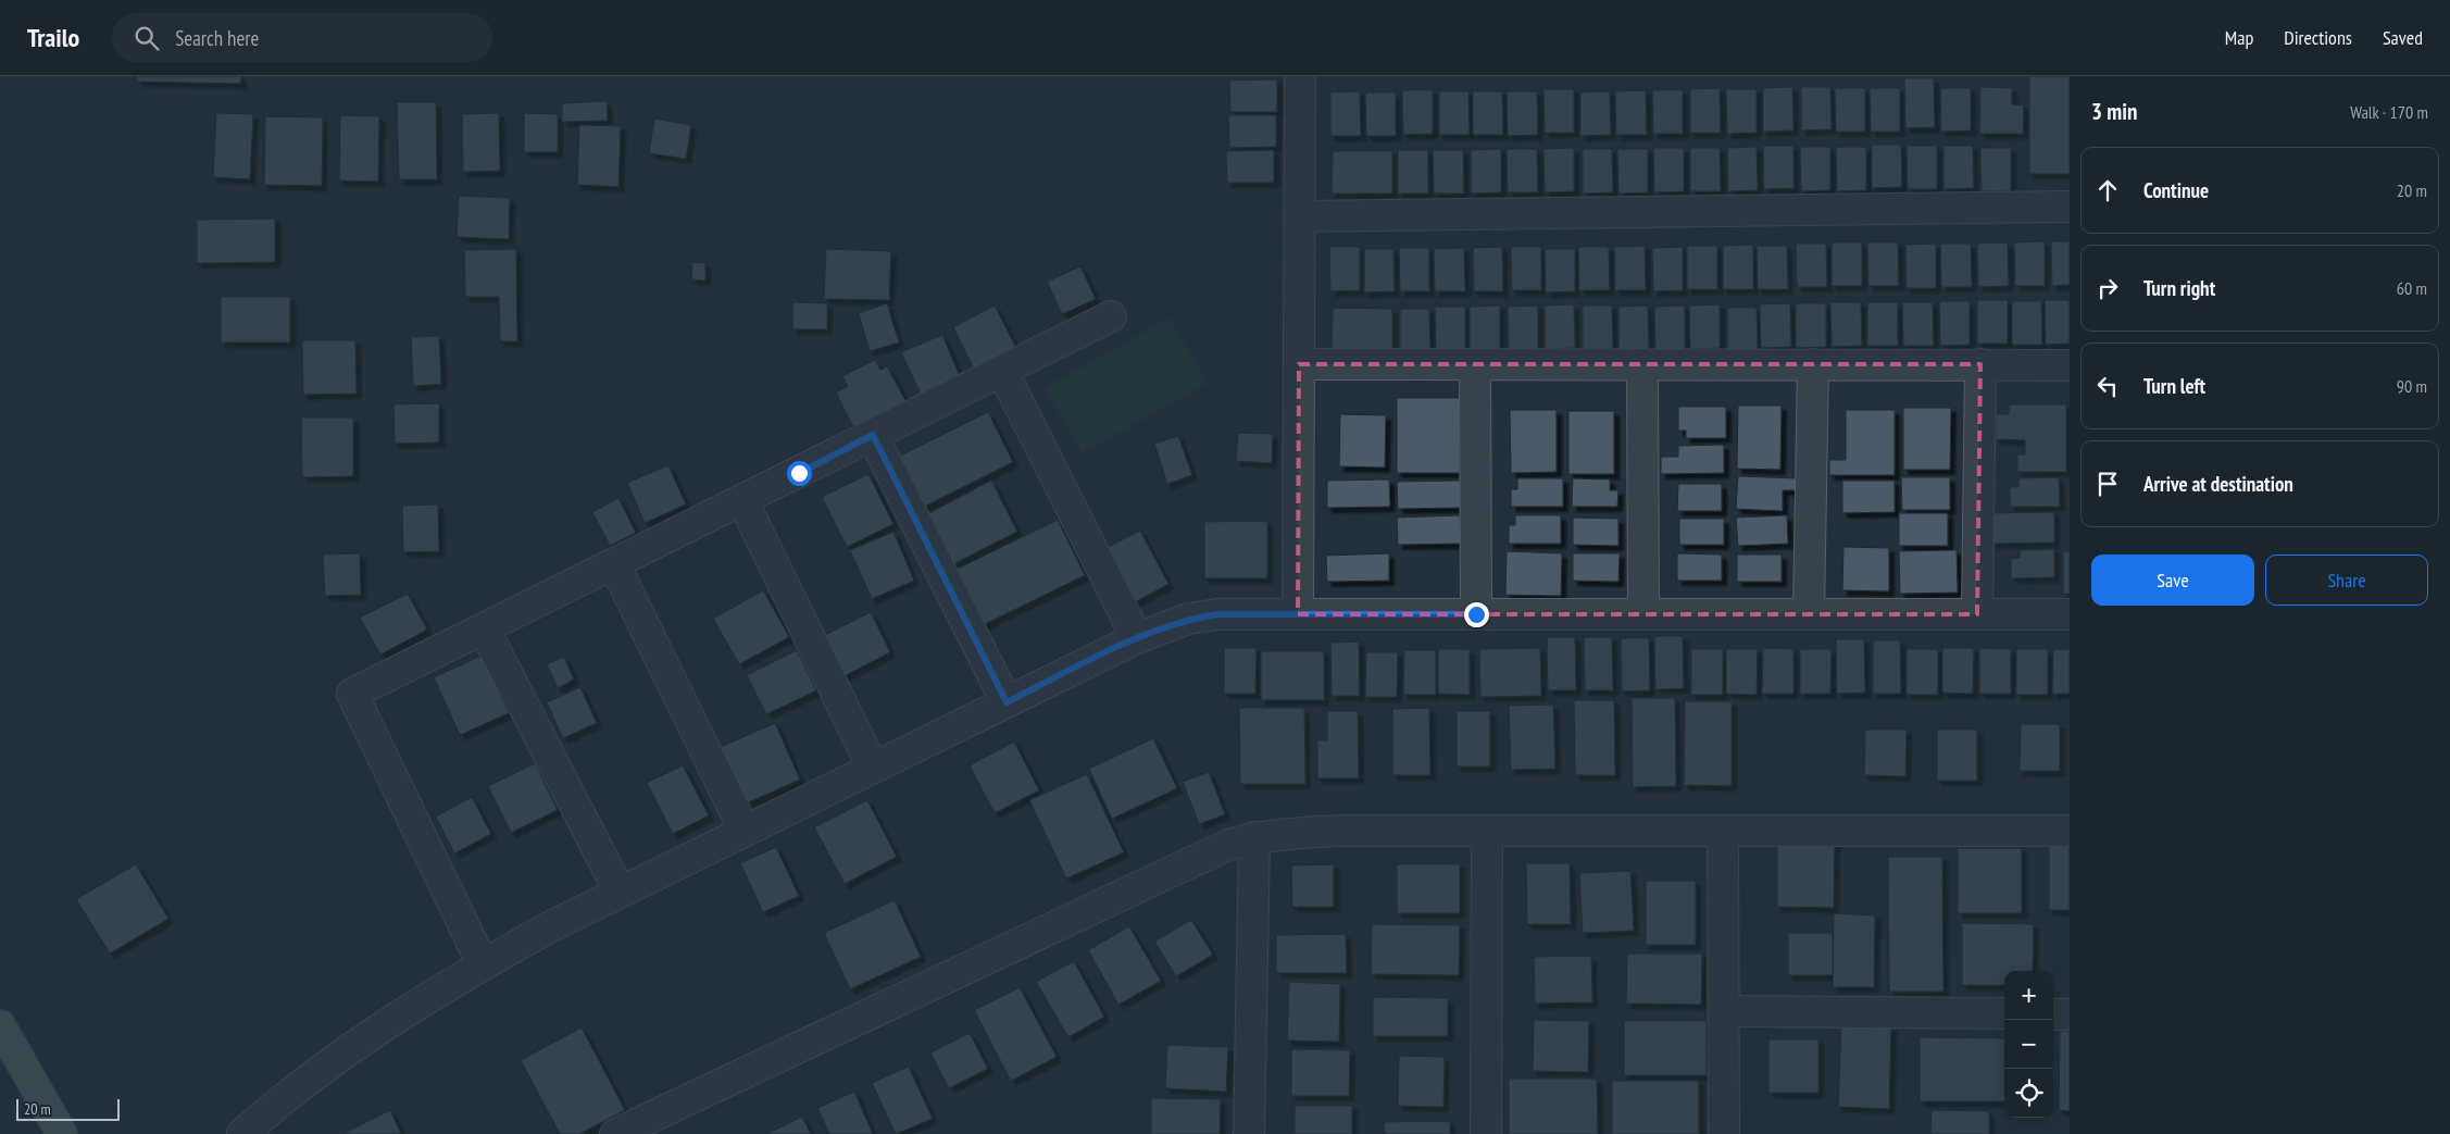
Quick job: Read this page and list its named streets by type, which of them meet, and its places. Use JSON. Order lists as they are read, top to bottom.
{
  "scale_bar": "20 m",
  "page": {
    "header": "Trailo",
    "search": "Search here",
    "nav": ["Map", "Directions", "Saved"],
    "heading": ["3 min", "Walk · 170 m"],
    "list": [
      ["Continue", "20 m"],
      ["Turn right", "60 m"],
      ["Turn left", "90 m"],
      "Arrive at destination"
    ],
    "buttons": ["Save", "Share"],
    "map_buttons": ["+", "−"],
    "scale": "20 m"
  }
}
